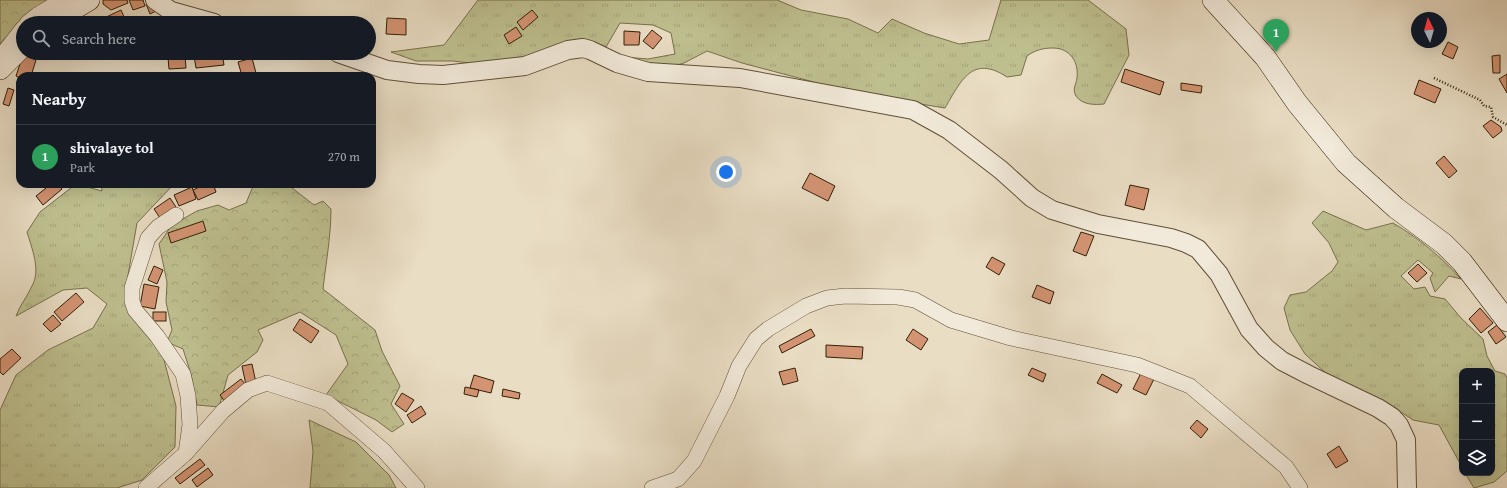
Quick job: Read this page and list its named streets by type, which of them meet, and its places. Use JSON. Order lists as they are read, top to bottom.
{
  "north": "top",
  "page": {
    "search": "Search here",
    "pins": "1",
    "heading": "Nearby",
    "list": [
      {
        "mark": "1",
        "name": "shivalaye tol",
        "note": "Park",
        "value": "270 m"
      }
    ],
    "map_buttons": ["+", "−"]
  }
}
